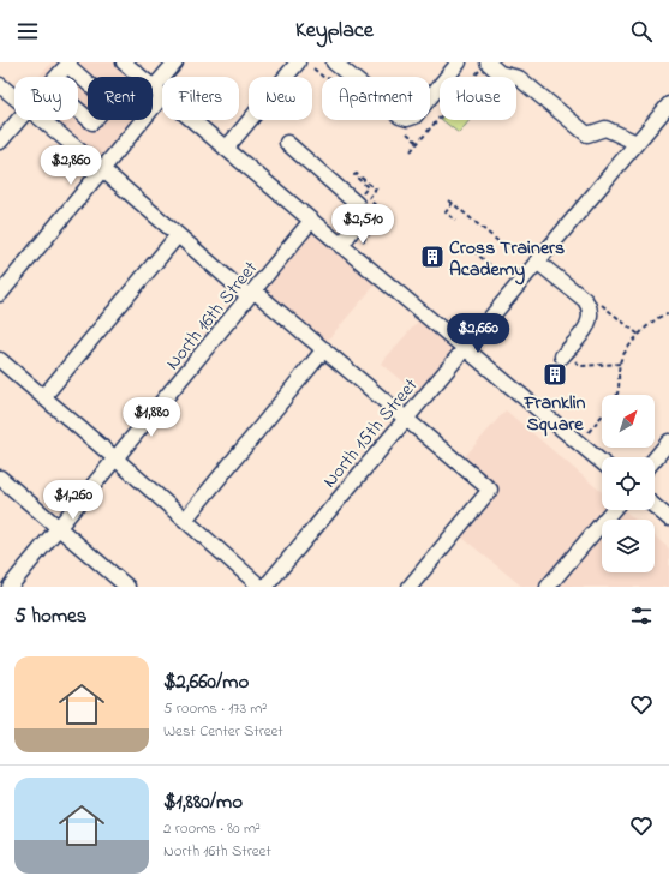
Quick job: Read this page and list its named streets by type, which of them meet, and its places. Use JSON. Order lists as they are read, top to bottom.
{
  "streets": {
    "street": ["North 16th Street", "North 15th Street"]
  },
  "places": {
    "building": ["Cross Trainers Academy", "Franklin Square"]
  },
  "north": "top right",
  "page": {
    "header": "Keyplace",
    "chip": [
      "Buy",
      "Rent",
      "Filters",
      "New",
      "Apartment",
      "House"
    ],
    "price": [
      "$2,860",
      "$2,510",
      "$2,660",
      "$1,880",
      "$1,260"
    ],
    "heading": "5 homes",
    "list": [
      {
        "name": "$2,660/mo",
        "note": "5 rooms · 173 m² · West Center Street"
      },
      {
        "name": "$1,880/mo",
        "note": "2 rooms · 80 m² · North 16th Street"
      }
    ]
  }
}
